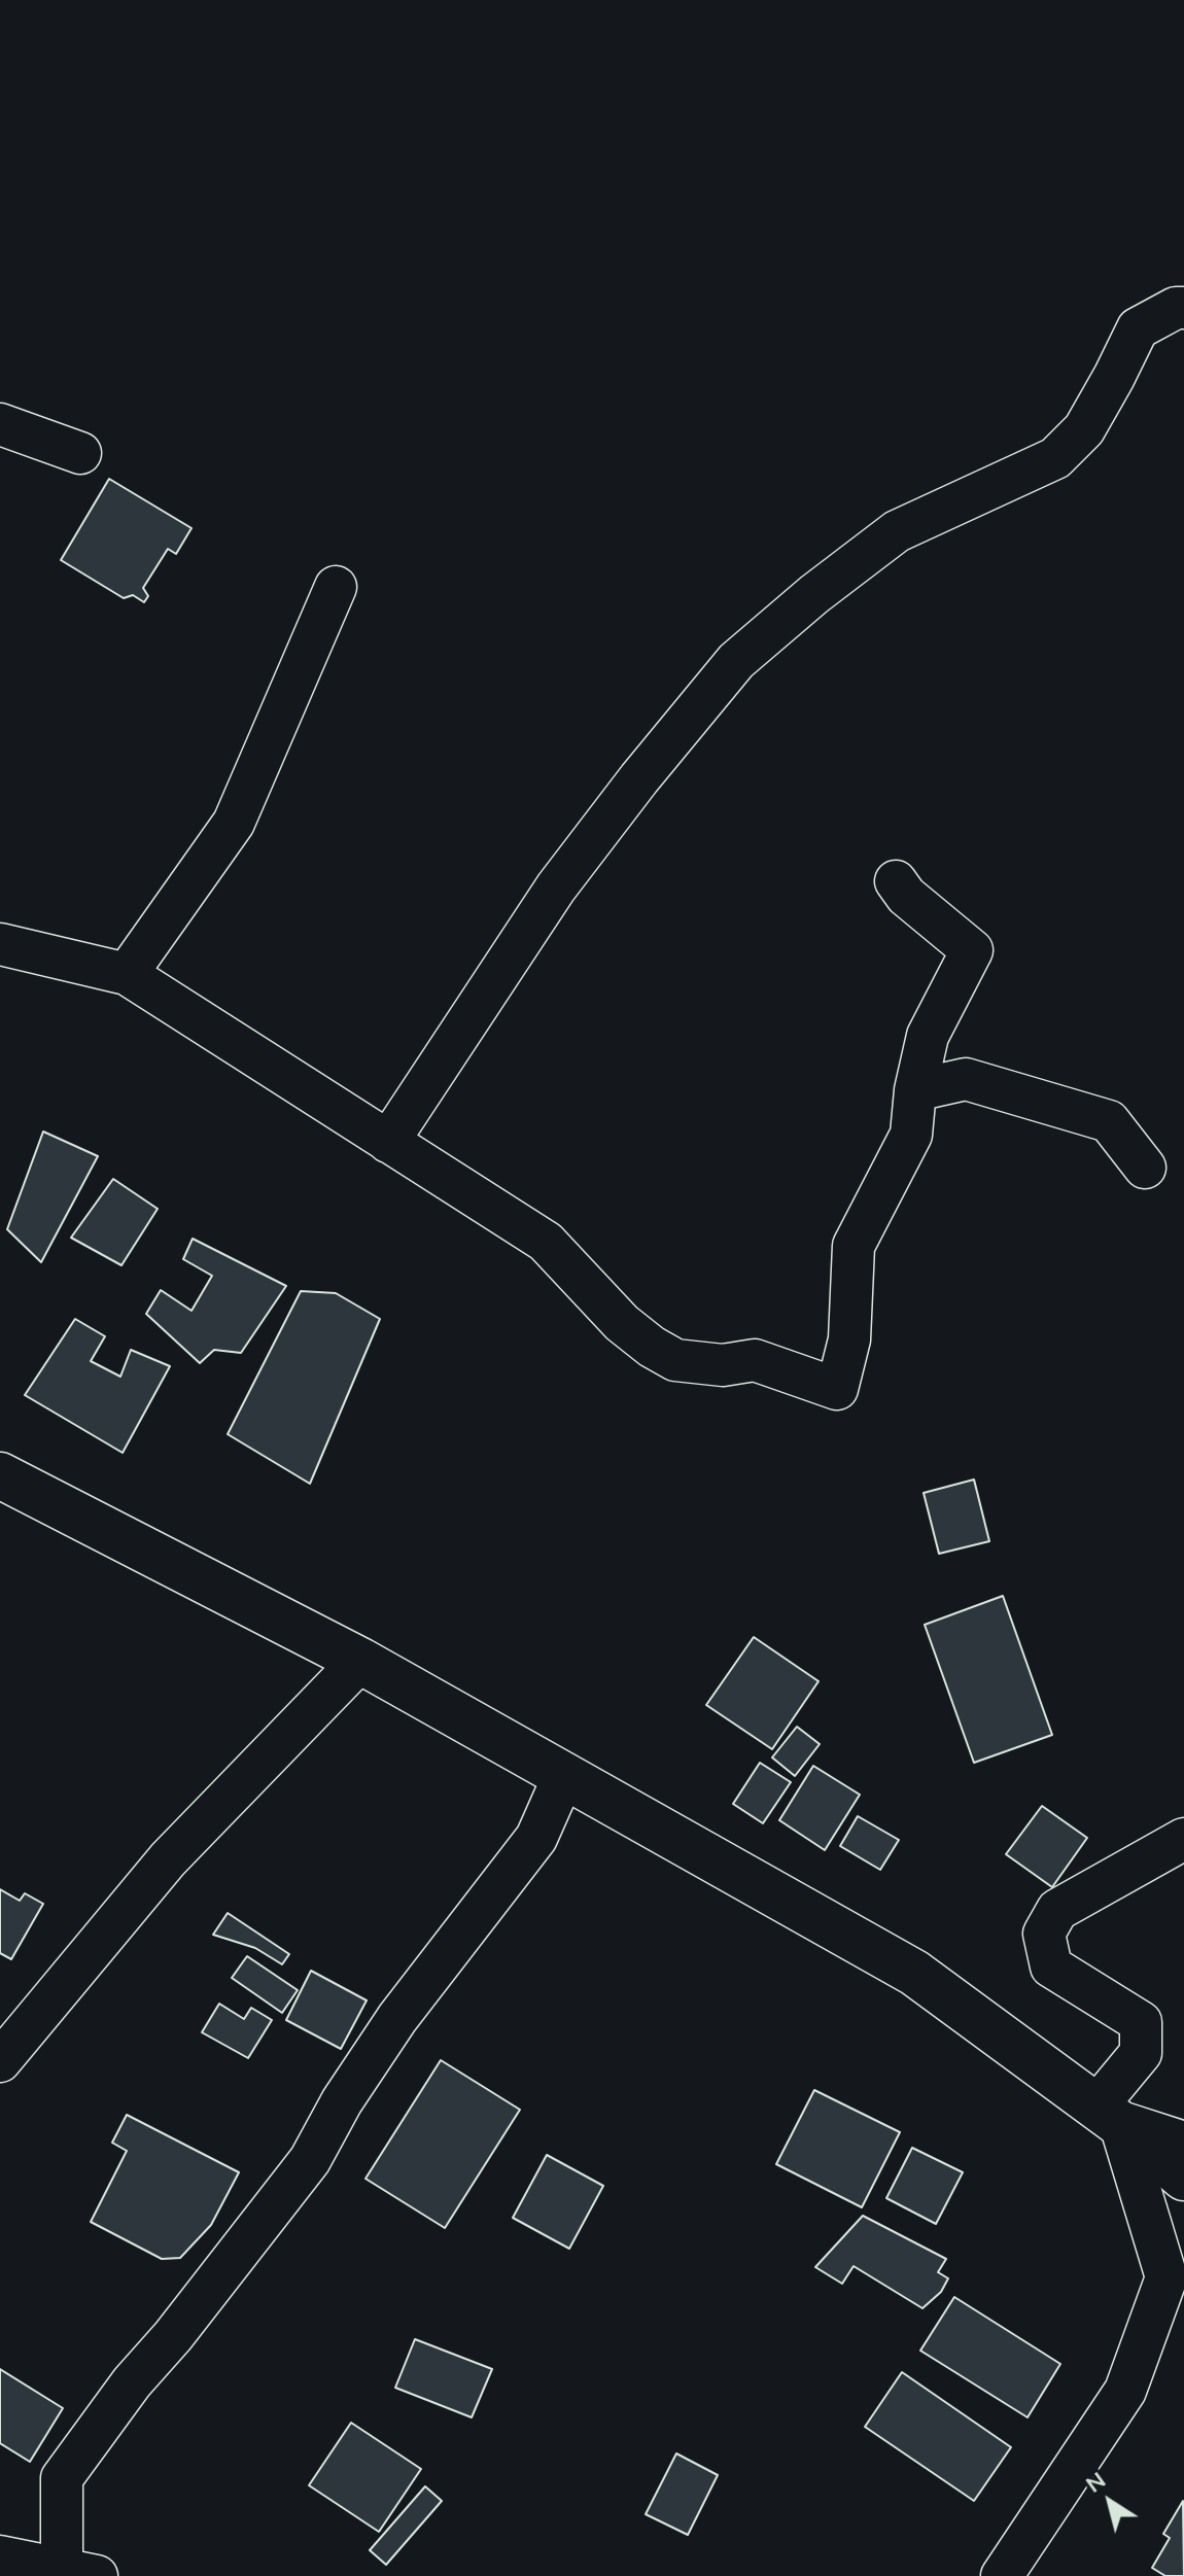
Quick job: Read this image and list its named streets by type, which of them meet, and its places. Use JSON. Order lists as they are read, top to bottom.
{
  "north": "top left"
}
